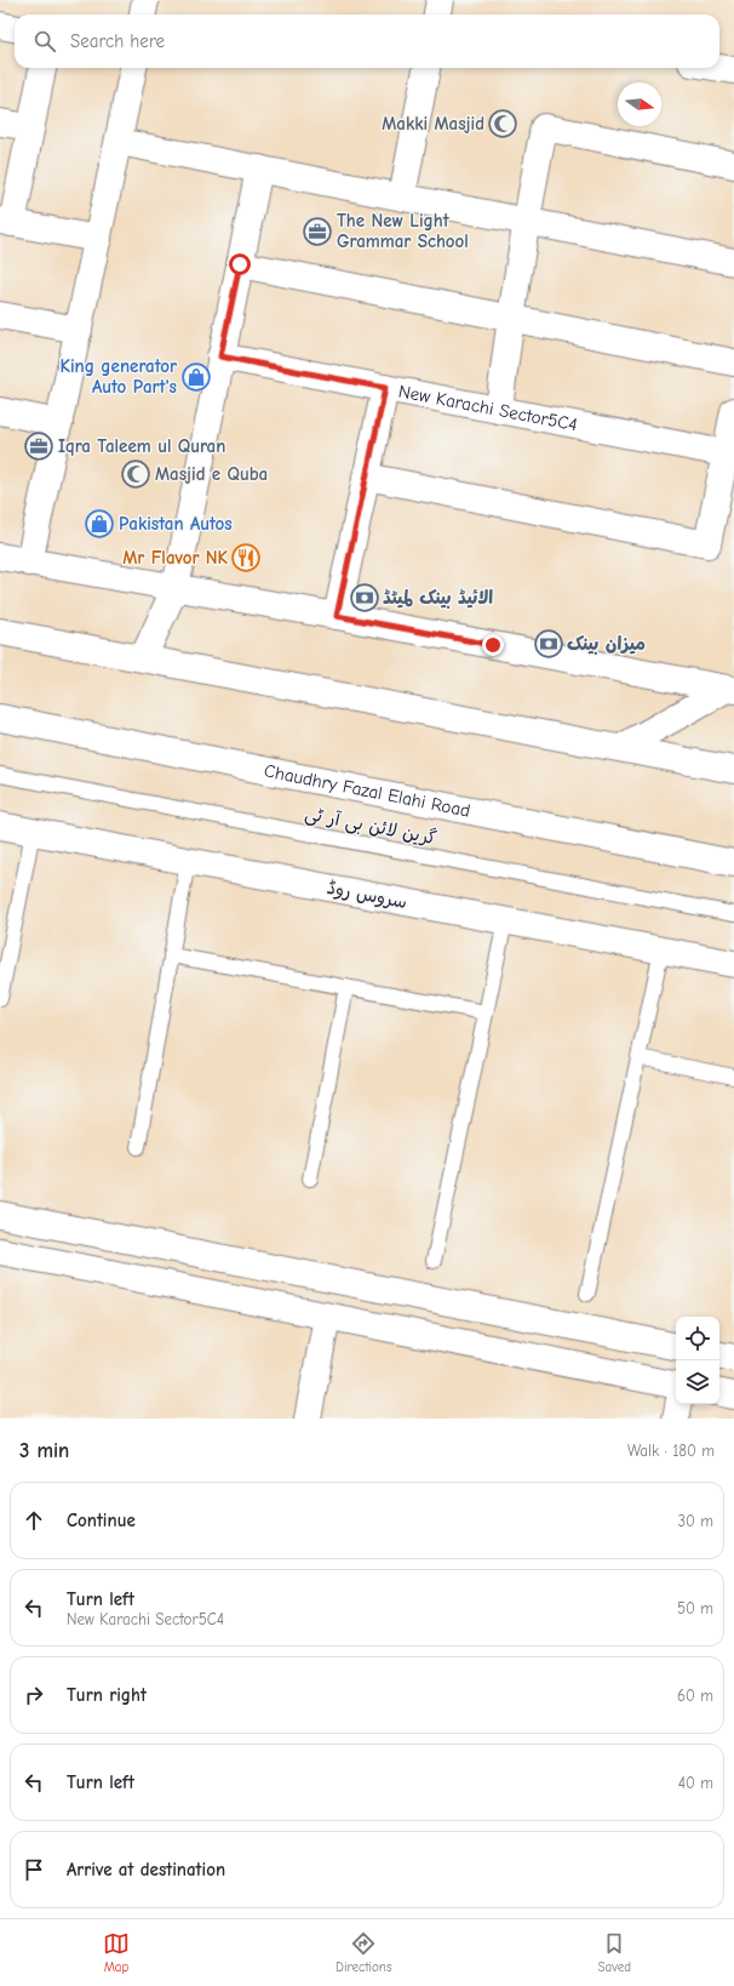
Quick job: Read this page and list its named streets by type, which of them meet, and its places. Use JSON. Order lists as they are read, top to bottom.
{
  "streets": {
    "street": ["New Karachi Sector5C4", "Chaudhry Fazal Elahi Road", "سروس روڈ"],
    "lane": ["گرین لائن بی آر ٹی"]
  },
  "places": {
    "mosque": ["Makki Masjid", "Masjid e Quba"],
    "office": ["The New Light Grammar School", "Iqra Taleem ul Quran"],
    "shop": ["King generator Auto Part's", "Pakistan Autos"],
    "restaurant": ["Mr Flavor NK"],
    "bank": ["الائیڈ بینک لمیٹڈ", "میزان بینک"]
  },
  "north": "right",
  "page": {
    "search": "Search here",
    "heading": ["3 min", "Walk · 180 m"],
    "list": [
      ["Continue", "30 m"],
      ["Turn left", "New Karachi Sector5C4", "50 m"],
      ["Turn right", "60 m"],
      ["Turn left", "40 m"],
      "Arrive at destination"
    ],
    "nav": ["Map", "Directions", "Saved"]
  }
}
